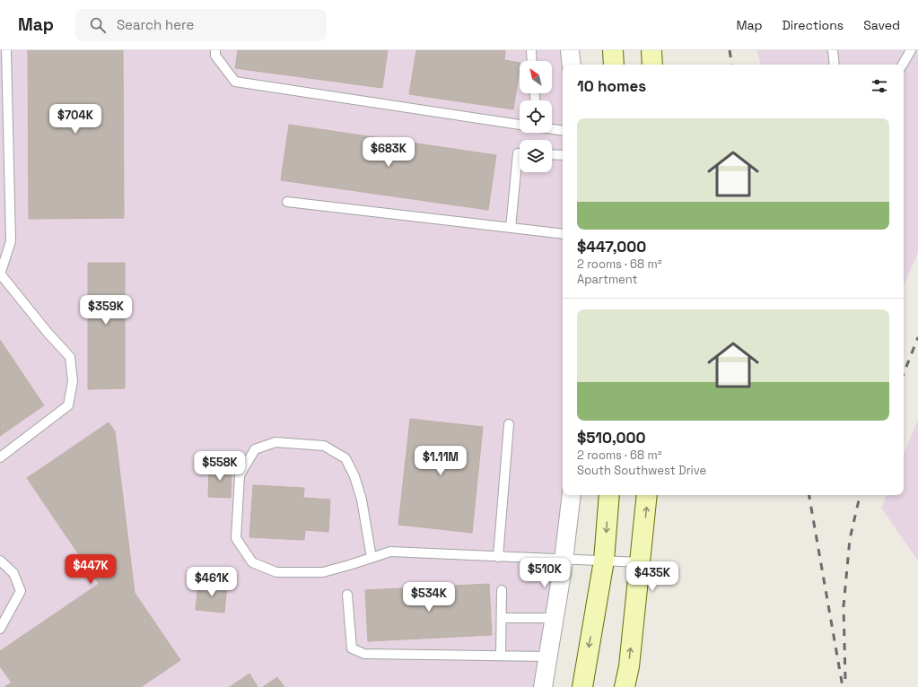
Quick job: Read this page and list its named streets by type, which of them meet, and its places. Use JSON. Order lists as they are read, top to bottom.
{
  "north": "top left",
  "page": {
    "header": "Map",
    "search": "Search here",
    "nav": ["Map", "Directions", "Saved"],
    "heading": "10 homes",
    "price": [
      "$704K",
      "$683K",
      "$359K",
      "$1.11M",
      "$558K",
      "$447K",
      "$510K",
      "$435K",
      "$461K",
      "$534K"
    ],
    "list": [
      {
        "name": "$447,000",
        "note": "2 rooms · 68 m² · Apartment"
      },
      {
        "name": "$510,000",
        "note": "2 rooms · 68 m² · South Southwest Drive"
      }
    ]
  }
}
